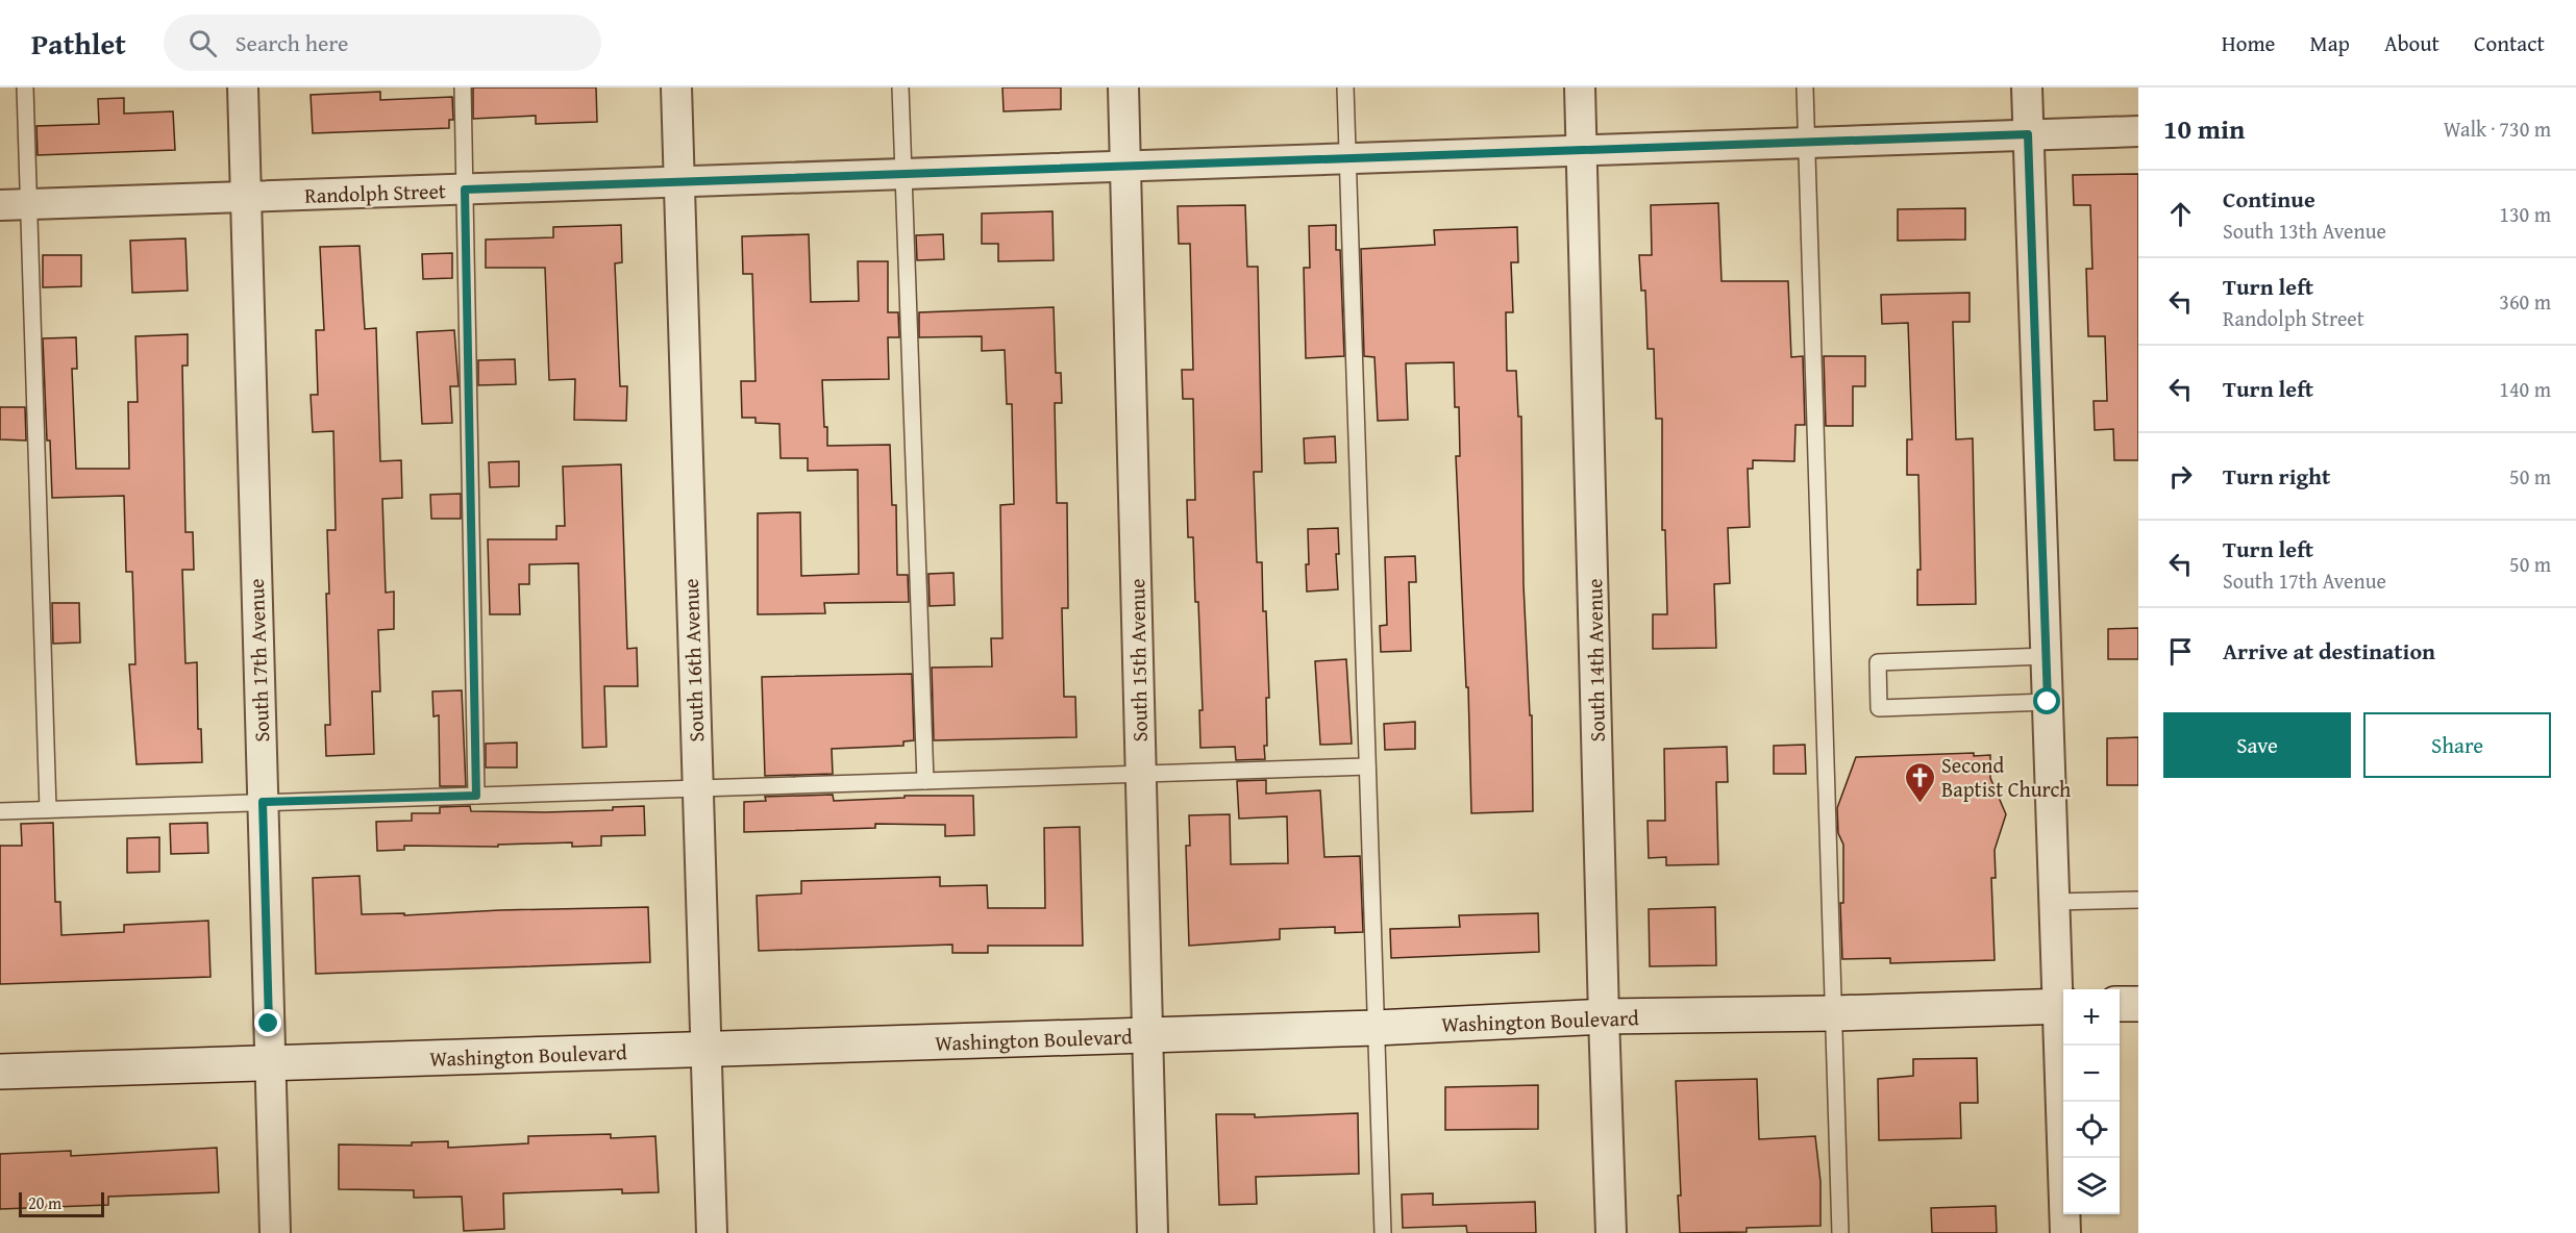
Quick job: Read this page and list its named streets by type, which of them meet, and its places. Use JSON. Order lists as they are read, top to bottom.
{
  "streets": {
    "street": [
      "Randolph Street",
      "South 17th Avenue",
      "South 16th Avenue",
      "South 15th Avenue",
      "South 14th Avenue",
      "Washington Boulevard"
    ]
  },
  "crossings": [
    ["Randolph Street", "South 17th Avenue"],
    ["Randolph Street", "South 16th Avenue"],
    ["Randolph Street", "South 15th Avenue"],
    ["Randolph Street", "South 14th Avenue"],
    ["South 17th Avenue", "Washington Boulevard"],
    ["South 16th Avenue", "Washington Boulevard"],
    ["South 15th Avenue", "Washington Boulevard"],
    ["South 14th Avenue", "Washington Boulevard"]
  ],
  "places": {
    "church": ["Second Baptist Church"]
  },
  "scale_bar": "20 m",
  "page": {
    "header": "Pathlet",
    "search": "Search here",
    "nav": [
      "Home",
      "Map",
      "About",
      "Contact"
    ],
    "heading": ["10 min", "Walk · 730 m"],
    "list": [
      ["Continue", "South 13th Avenue", "130 m"],
      ["Turn left", "Randolph Street", "360 m"],
      ["Turn left", "140 m"],
      ["Turn right", "50 m"],
      ["Turn left", "South 17th Avenue", "50 m"],
      "Arrive at destination"
    ],
    "buttons": ["Save", "Share"],
    "map_buttons": ["+", "−"],
    "scale": "20 m"
  }
}
